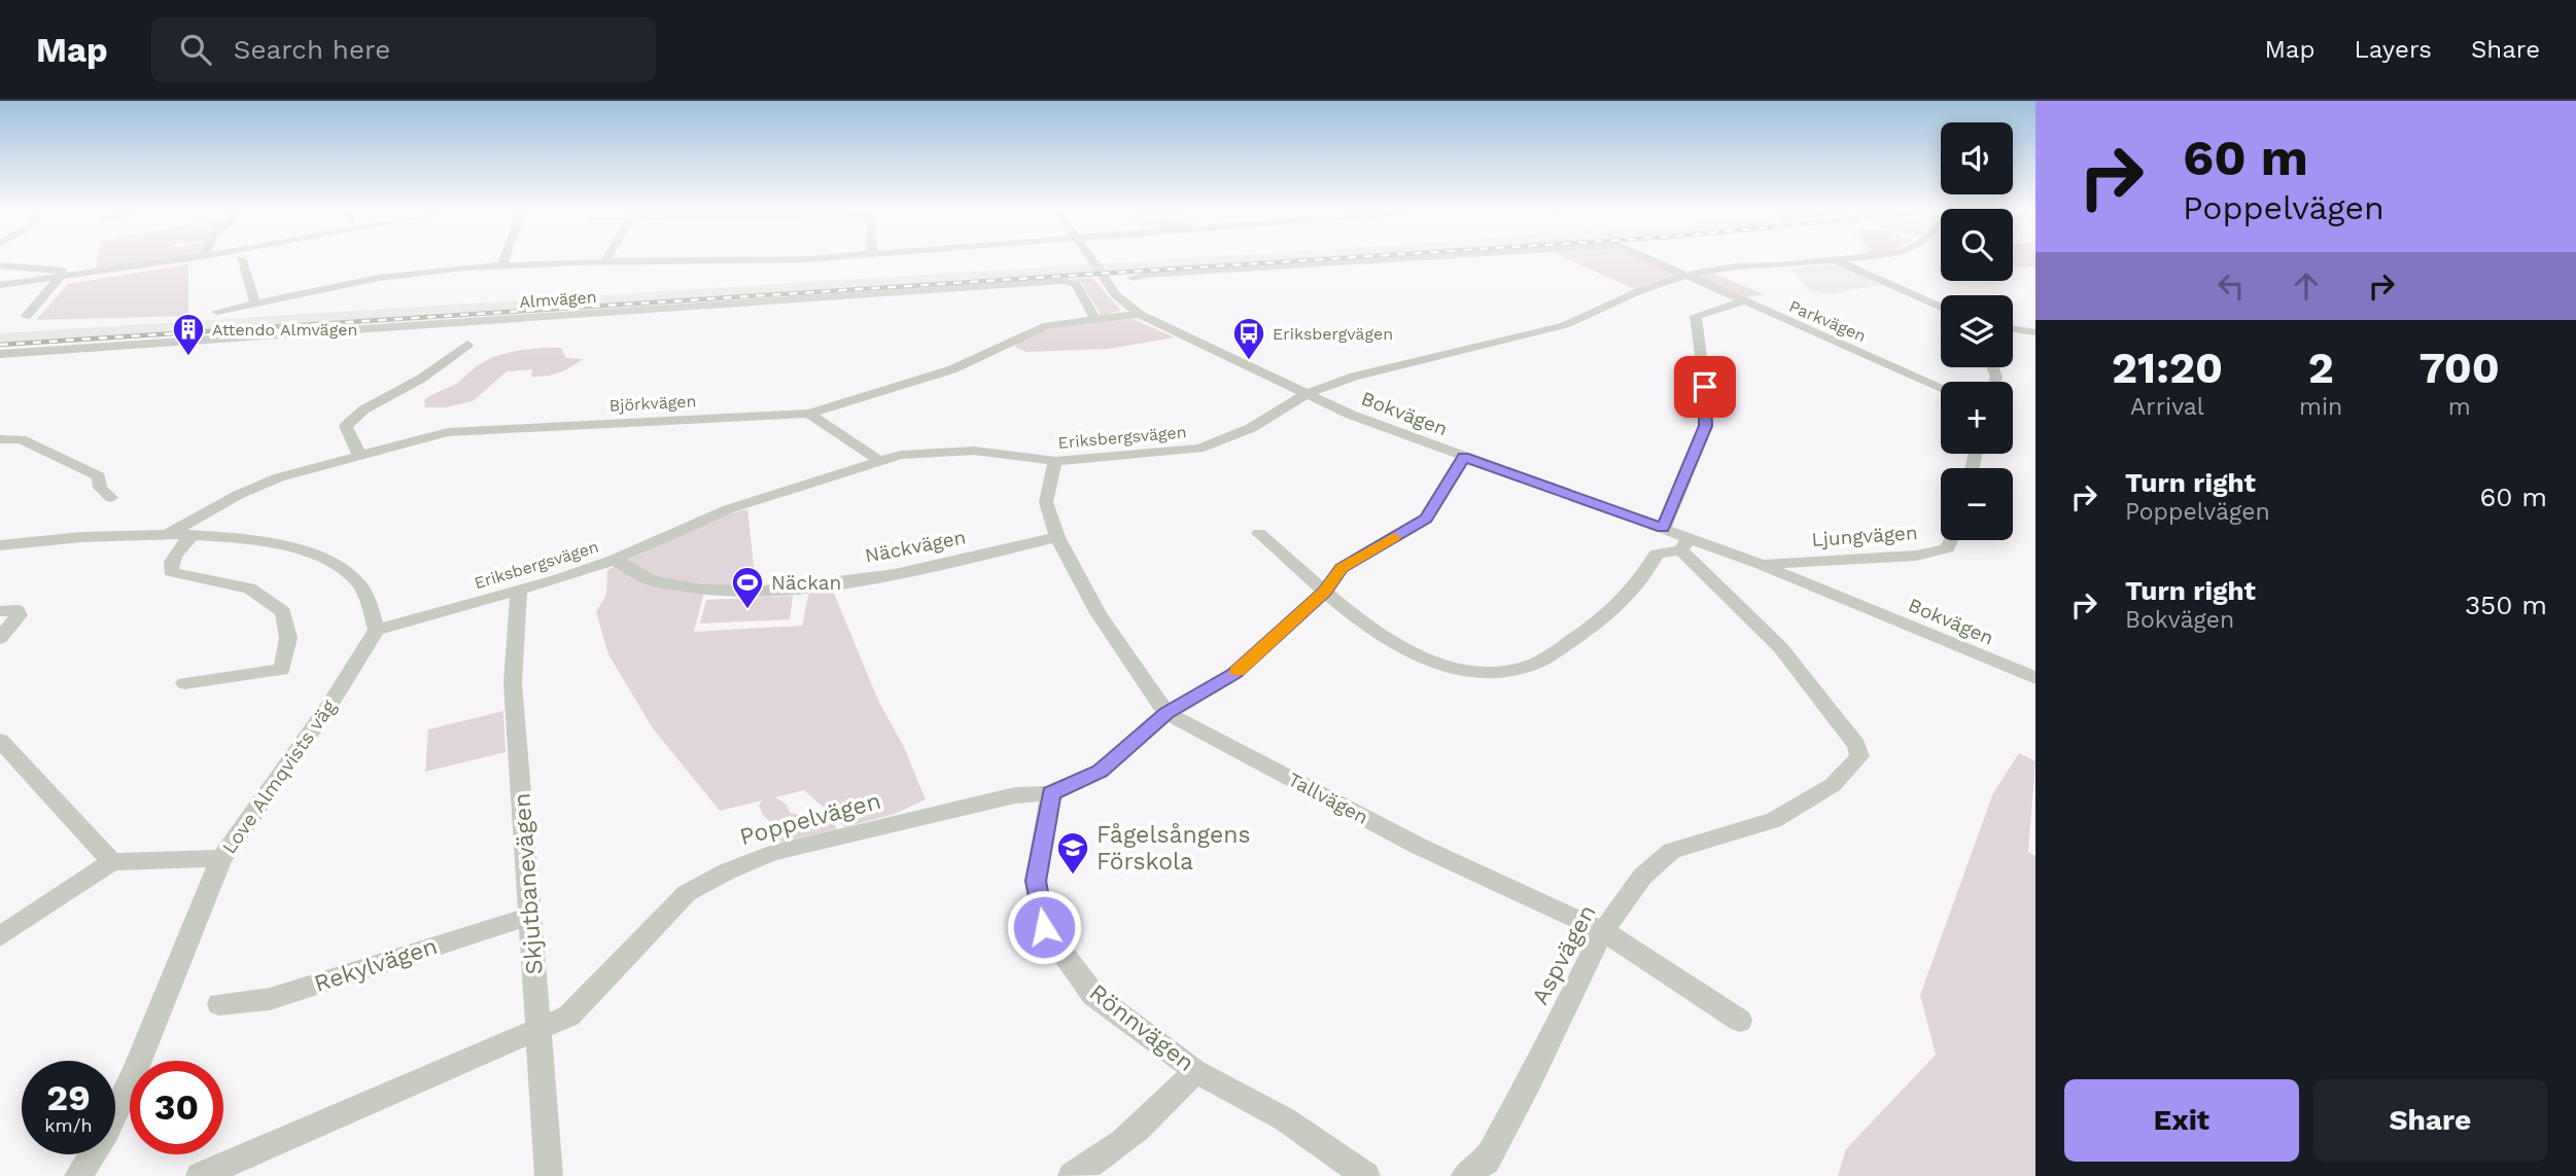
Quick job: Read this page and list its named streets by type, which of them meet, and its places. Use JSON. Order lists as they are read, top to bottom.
{
  "streets": {
    "street": [
      "Almvägen",
      "Parkvägen",
      "Björkvägen",
      "Bokvägen",
      "Eriksbergsvägen",
      "Ljungvägen",
      "Näckvägen",
      "Love Almqvists väg",
      "Tallvägen",
      "Poppelvägen",
      "Skjutbanevägen",
      "Aspvägen",
      "Rekylvägen",
      "Rönnvägen"
    ]
  },
  "crossings": [
    ["Almvägen", "Björkvägen"],
    ["Parkvägen", "Eriksbergsvägen"],
    ["Björkvägen", "Bokvägen"],
    ["Bokvägen", "Eriksbergsvägen"],
    ["Bokvägen", "Ljungvägen"],
    ["Bokvägen", "Poppelvägen"],
    ["Bokvägen", "Aspvägen"],
    ["Eriksbergsvägen", "Näckvägen"],
    ["Eriksbergsvägen", "Love Almqvists väg"],
    ["Eriksbergsvägen", "Tallvägen"],
    ["Eriksbergsvägen", "Skjutbanevägen"],
    ["Näckvägen", "Tallvägen"],
    ["Tallvägen", "Poppelvägen"],
    ["Tallvägen", "Aspvägen"],
    ["Poppelvägen", "Skjutbanevägen"],
    ["Poppelvägen", "Rönnvägen"],
    ["Skjutbanevägen", "Rekylvägen"]
  ],
  "places": {
    "building": ["Attendo Almvägen"],
    "bus stop": ["Eriksbergvägen"],
    "sports": ["Näckan"],
    "school or university": ["Fågelsångens Förskola"]
  },
  "page": {
    "header": "Map",
    "search": "Search here",
    "nav": ["Map", "Layers", "Share"],
    "turn": ["60 m", "Poppelvägen"],
    "map_buttons": ["+", "−"],
    "eta": [
      "21:20",
      "Arrival",
      "2",
      "min",
      "700",
      "m"
    ],
    "list": [
      {
        "name": "Turn right",
        "note": "Poppelvägen",
        "value": "60 m"
      },
      {
        "name": "Turn right",
        "note": "Bokvägen",
        "value": "350 m"
      }
    ],
    "speed": "29 km/h",
    "limit": "30",
    "buttons": ["Exit", "Share"]
  }
}
